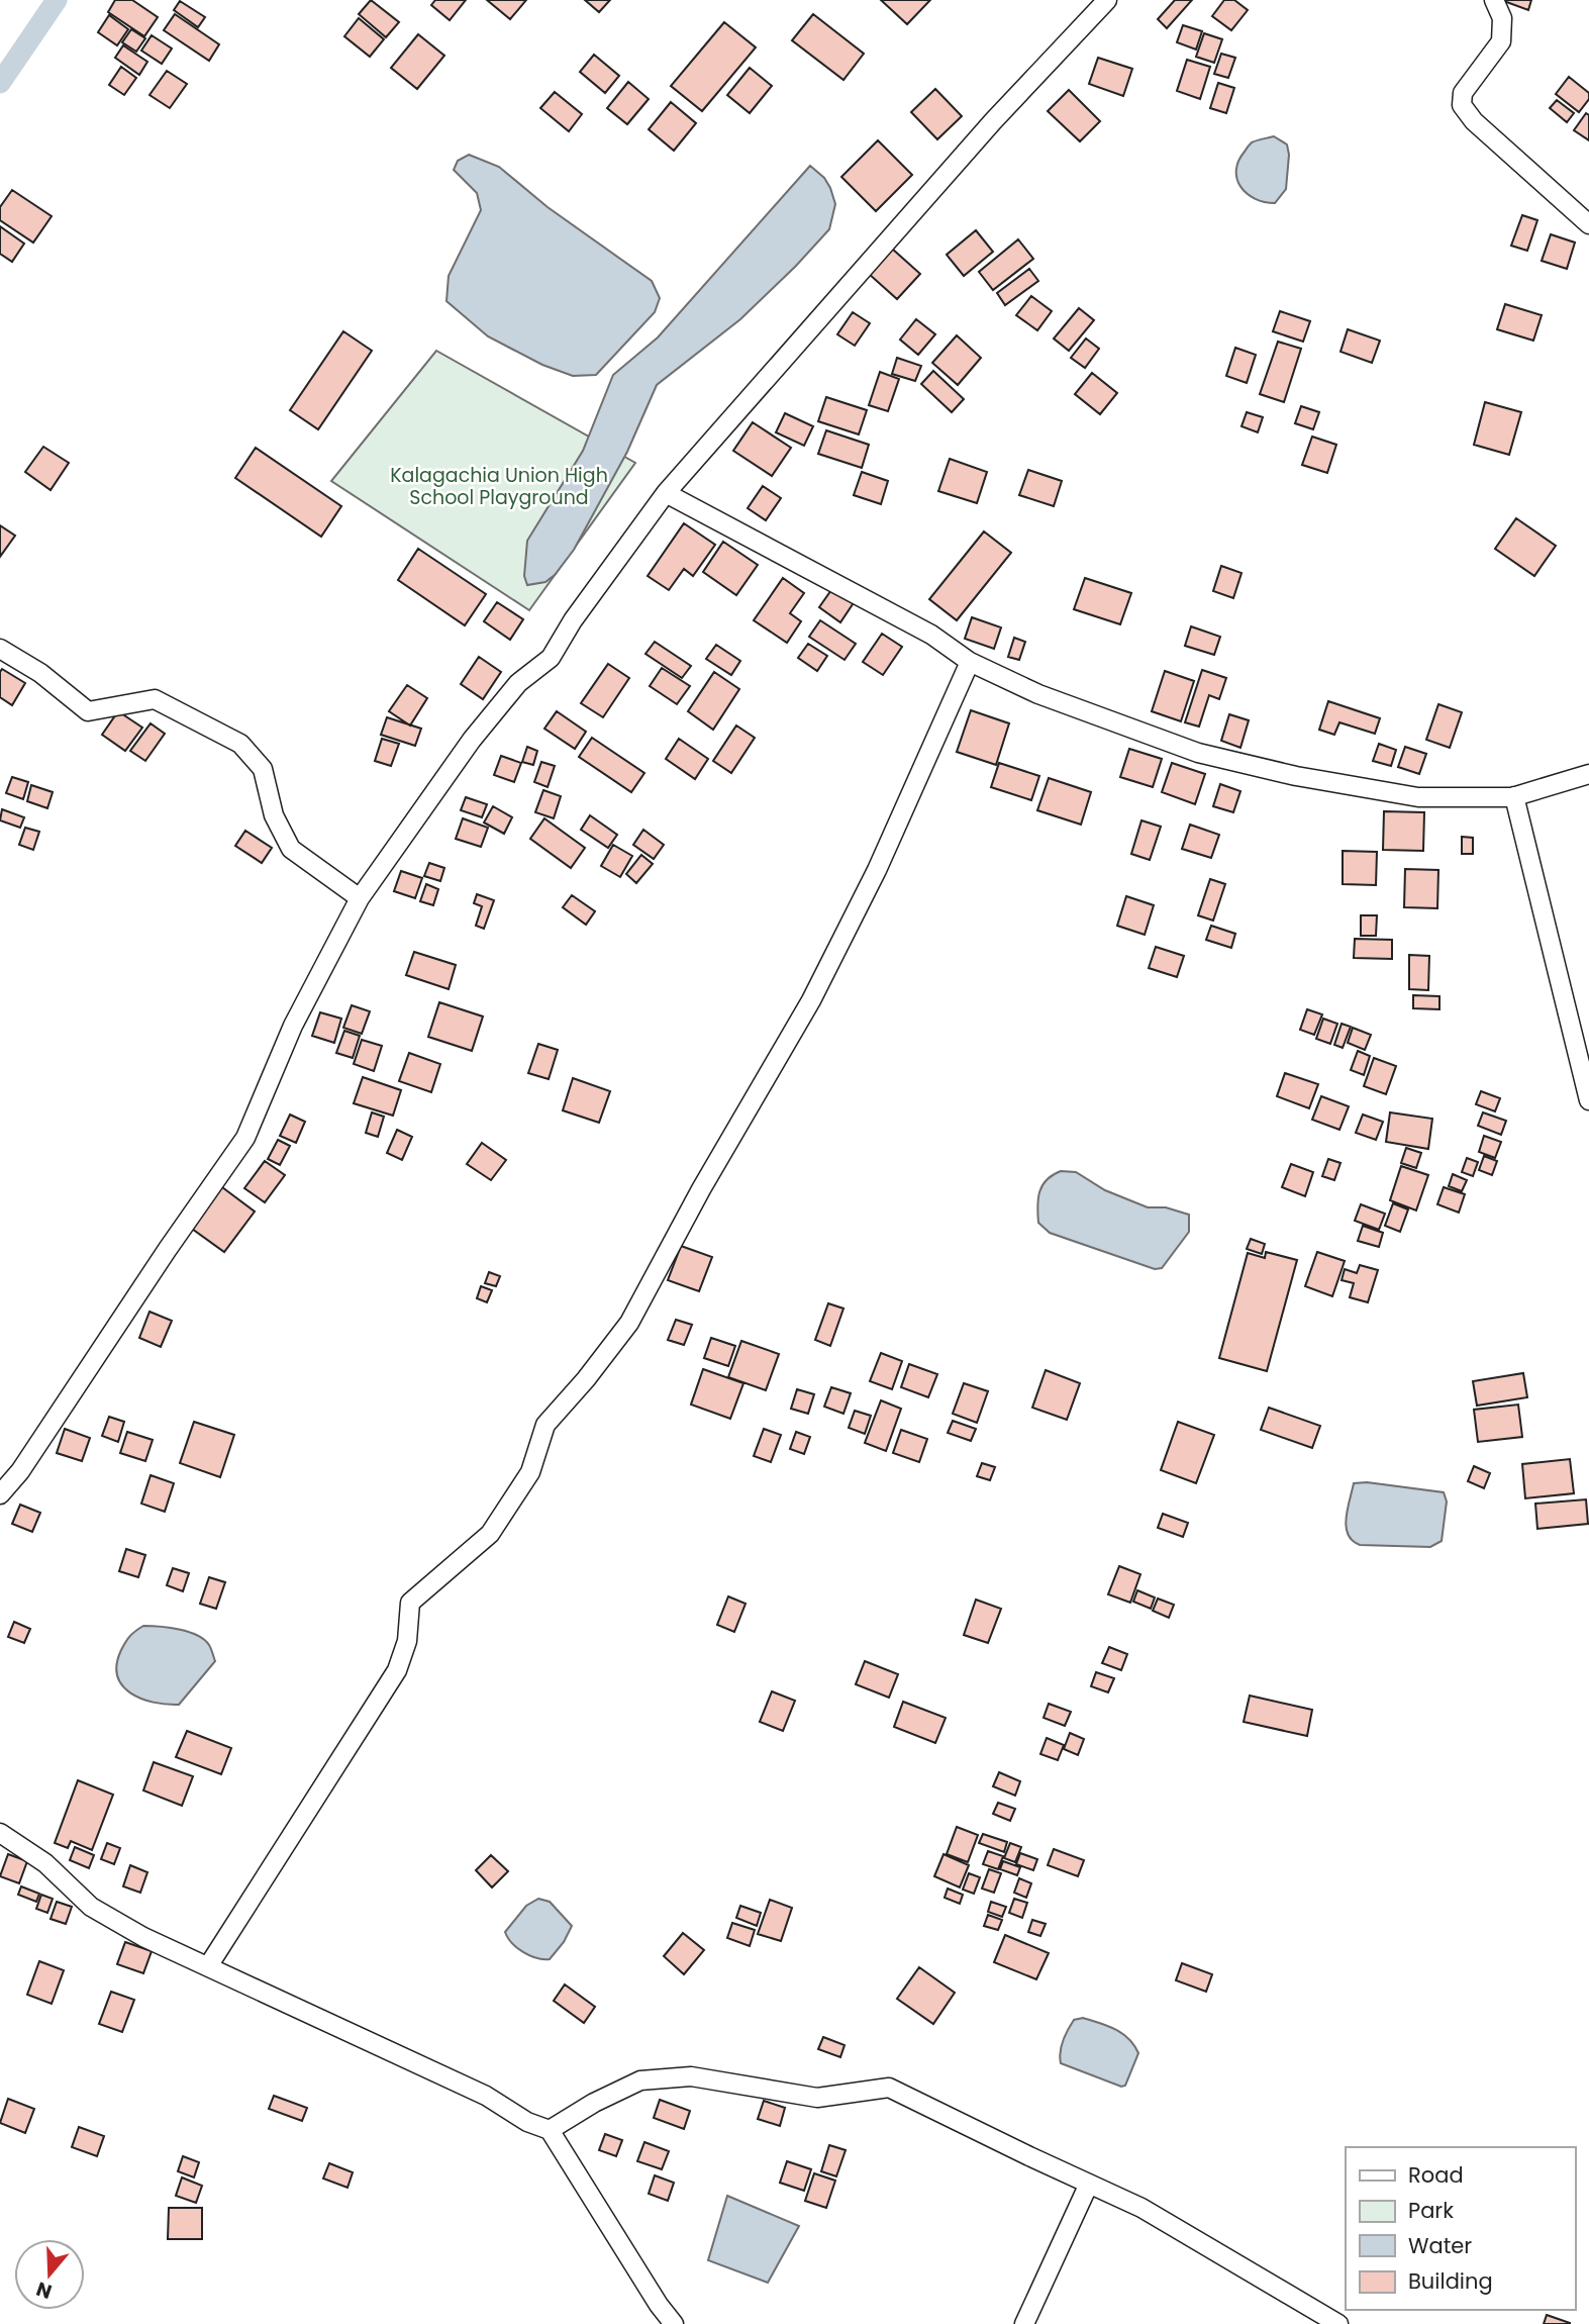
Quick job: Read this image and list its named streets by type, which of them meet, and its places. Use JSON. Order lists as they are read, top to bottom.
{
  "parks": ["Kalagachia Union High School Playground"],
  "legend": [
    "Road",
    "Park",
    "Water",
    "Building"
  ],
  "north": "bottom"
}
